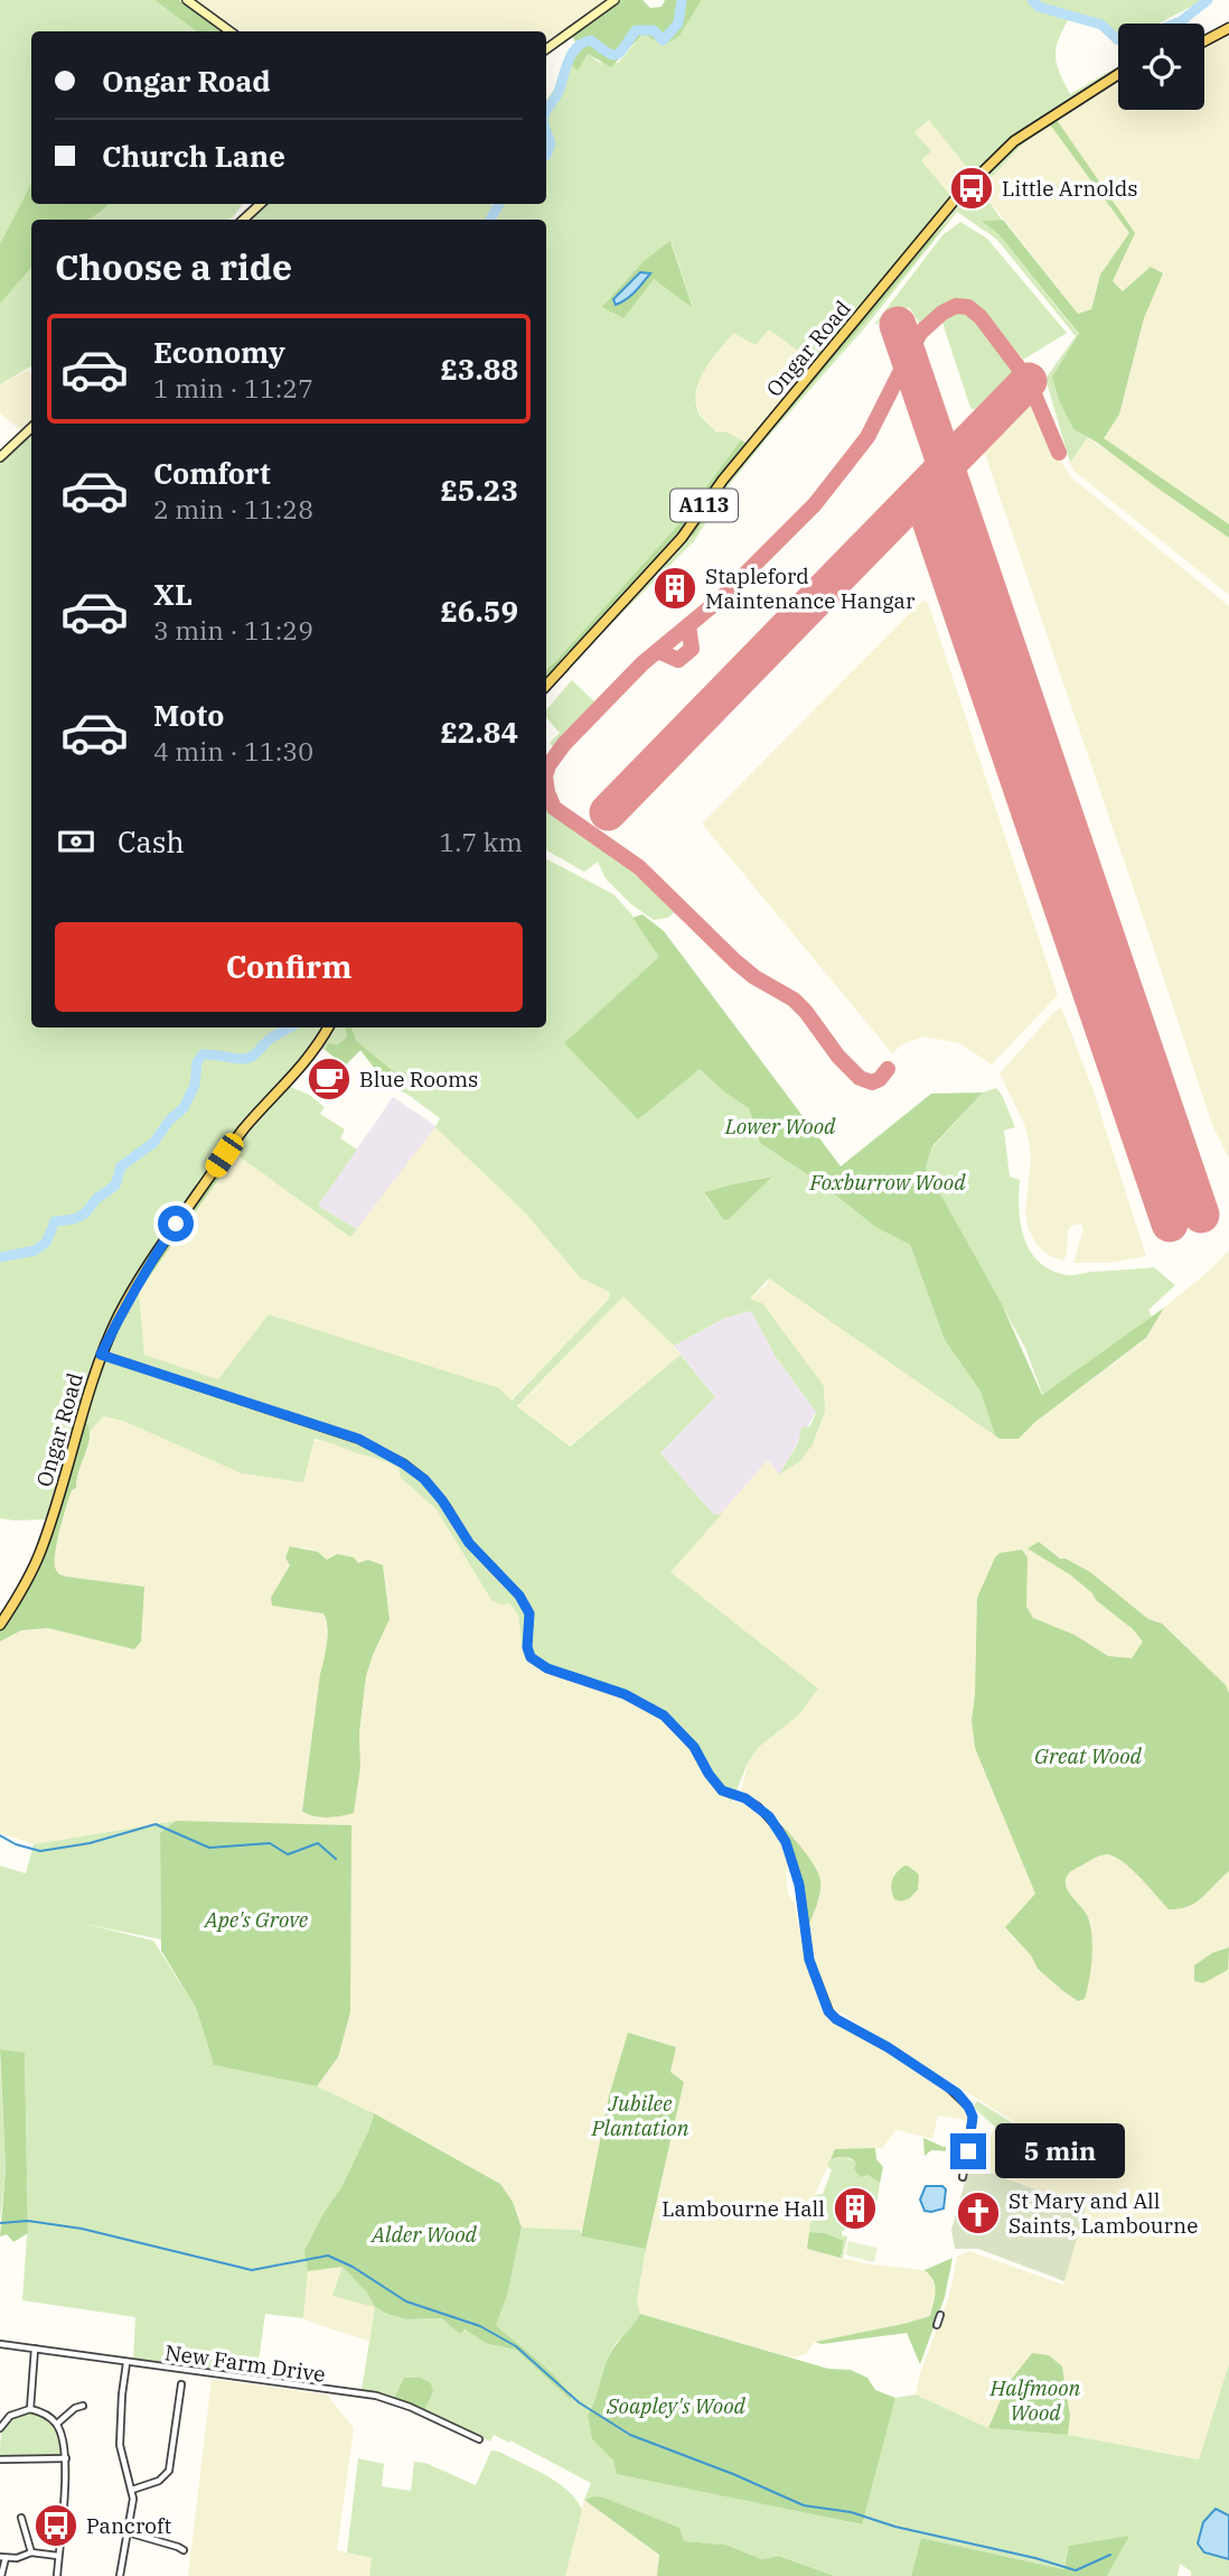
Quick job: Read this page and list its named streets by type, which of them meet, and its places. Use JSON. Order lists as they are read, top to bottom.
{
  "streets": {
    "main road": ["Ongar Road", "A113"],
    "street": ["New Farm Drive"]
  },
  "parks": [
    "Lower Wood",
    "Foxburrow Wood",
    "Great Wood",
    "Ape's Grove",
    "Jubilee Plantation",
    "Alder Wood",
    "Halfmoon Wood",
    "Soapley's Wood"
  ],
  "places": {
    "bus stop": ["Little Arnolds", "Pancroft"],
    "building": ["Stapleford Maintenance Hangar", "Lambourne Hall"],
    "cafe": ["Blue Rooms"],
    "church": ["St Mary and All Saints, Lambourne"]
  },
  "page": {
    "banner": ["Ongar Road", "Church Lane"],
    "heading": "Choose a ride",
    "list": [
      {
        "name": "Economy",
        "note": "1 min · 11:27",
        "value": "£3.88"
      },
      {
        "name": "Comfort",
        "note": "2 min · 11:28",
        "value": "£5.23"
      },
      {
        "name": "XL",
        "note": "3 min · 11:29",
        "value": "£6.59"
      },
      {
        "name": "Moto",
        "note": "4 min · 11:30",
        "value": "£2.84"
      }
    ],
    "pay": ["Cash", "1.7 km"],
    "buttons": "Confirm",
    "bubble": "5 min"
  }
}
